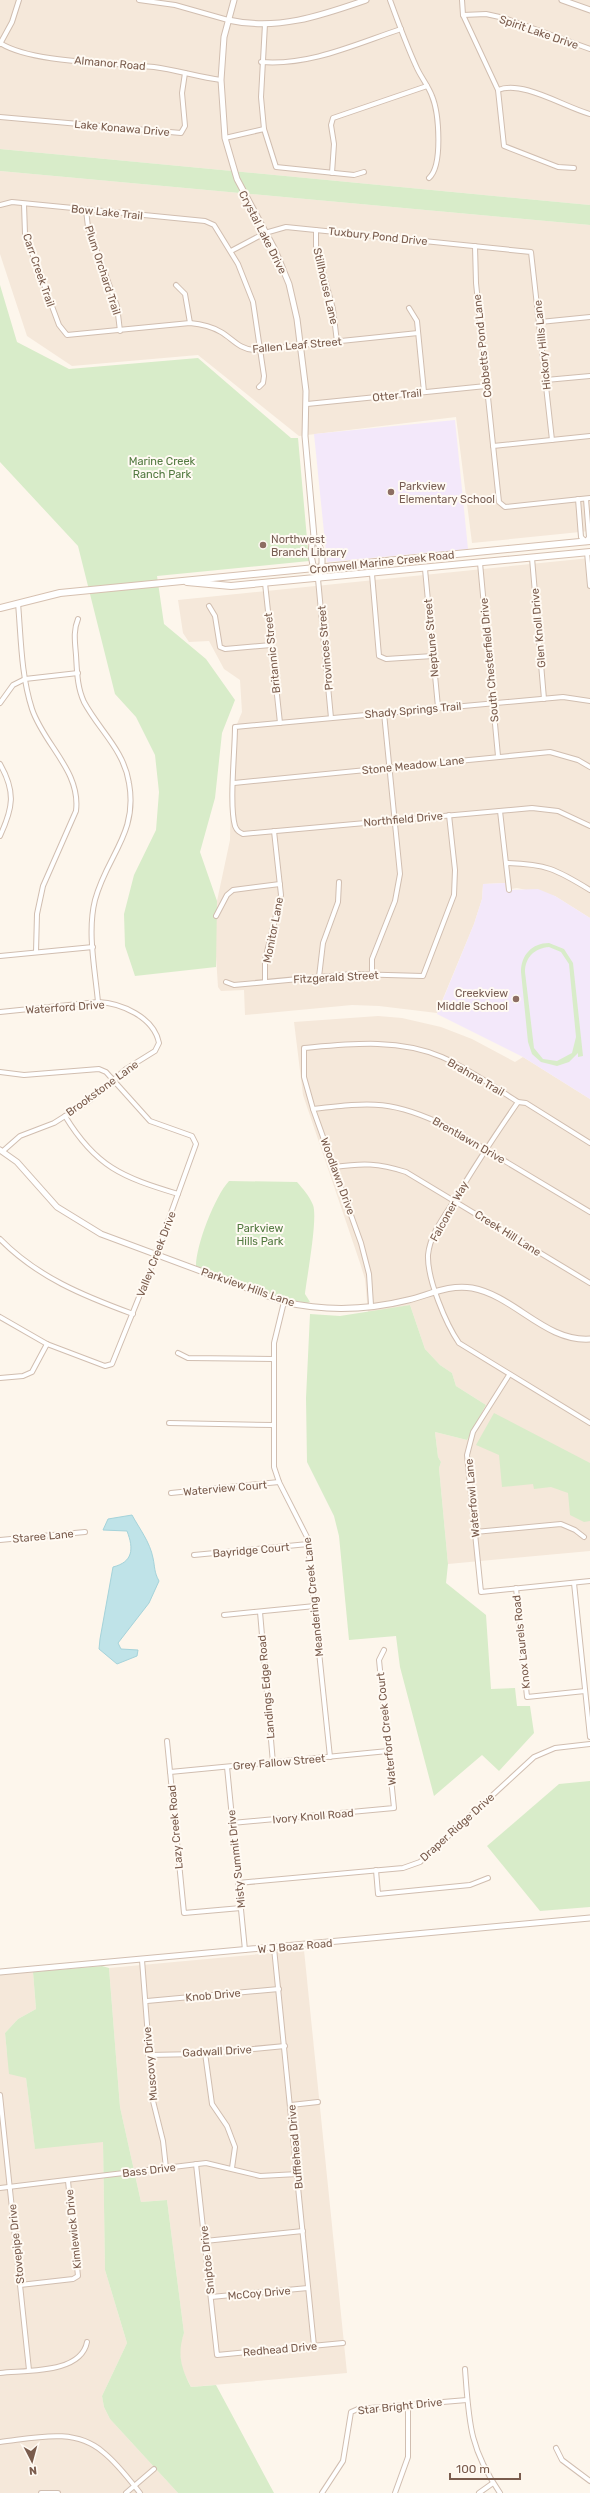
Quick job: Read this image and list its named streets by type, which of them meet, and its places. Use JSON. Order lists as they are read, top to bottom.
{
  "streets": {
    "main road": ["Cromwell Marine Creek Road"],
    "street": [
      "Spirit Lake Drive",
      "Almanor Road",
      "Lake Konawa Drive",
      "Bow Lake Trail",
      "Crystal Lake Drive",
      "Tuxbury Pond Drive",
      "Carr Creek Trail",
      "Plum Orchard Trail",
      "Stillhouse Lane",
      "Fallen Leaf Street",
      "Hickory Hills Lane",
      "Cobbetts Pond Lane",
      "Otter Trail",
      "Glen Knoll Drive",
      "Neptune Street",
      "Provinces Street",
      "Britannic Street",
      "South Chesterfield Drive",
      "Shady Springs Trail",
      "Stone Meadow Lane",
      "Northfield Drive",
      "Monitor Lane",
      "Fitzgerald Street",
      "Waterford Drive",
      "Brahma Trail",
      "Brookstone Lane",
      "Brentlawn Drive",
      "Woodlawn Drive",
      "Falconer Way",
      "Creek Hill Lane",
      "Valley Creek Drive",
      "Parkview Hills Lane",
      "Waterview Court",
      "Waterfowl Lane",
      "Staree Lane",
      "Bayridge Court",
      "Meandering Creek Lane",
      "Knox Laurels Road",
      "Landings Edge Road",
      "Waterford Creek Court",
      "Grey Fallow Street",
      "Ivory Knoll Road",
      "Lazy Creek Road",
      "Draper Ridge Drive",
      "Misty Summit Drive",
      "W J Boaz Road",
      "Knob Drive",
      "Gadwall Drive",
      "Muscovy Drive",
      "Bufflehead Drive",
      "Bass Drive",
      "Kimlewick Drive",
      "Stovepipe Drive",
      "Sniptoe Drive",
      "McCoy Drive",
      "Redhead Drive",
      "Star Bright Drive"
    ]
  },
  "crossings": [
    ["Almanor Road", "Lake Konawa Drive"],
    ["Almanor Road", "Crystal Lake Drive"],
    ["Bow Lake Trail", "Tuxbury Pond Drive"],
    ["Bow Lake Trail", "Carr Creek Trail"],
    ["Bow Lake Trail", "Plum Orchard Trail"],
    ["Crystal Lake Drive", "Tuxbury Pond Drive"],
    ["Crystal Lake Drive", "Fallen Leaf Street"],
    ["Crystal Lake Drive", "Otter Trail"],
    ["Crystal Lake Drive", "Cromwell Marine Creek Road"],
    ["Crystal Lake Drive", "Provinces Street"],
    ["Tuxbury Pond Drive", "Stillhouse Lane"],
    ["Tuxbury Pond Drive", "Hickory Hills Lane"],
    ["Tuxbury Pond Drive", "Cobbetts Pond Lane"],
    ["Carr Creek Trail", "Fallen Leaf Street"],
    ["Plum Orchard Trail", "Fallen Leaf Street"],
    ["Stillhouse Lane", "Fallen Leaf Street"],
    ["Cobbetts Pond Lane", "Otter Trail"],
    ["Cromwell Marine Creek Road", "Glen Knoll Drive"],
    ["Cromwell Marine Creek Road", "Neptune Street"],
    ["Cromwell Marine Creek Road", "Provinces Street"],
    ["Cromwell Marine Creek Road", "Britannic Street"],
    ["Cromwell Marine Creek Road", "South Chesterfield Drive"],
    ["Glen Knoll Drive", "Shady Springs Trail"],
    ["Neptune Street", "Shady Springs Trail"],
    ["Provinces Street", "Shady Springs Trail"],
    ["Britannic Street", "Shady Springs Trail"],
    ["South Chesterfield Drive", "Shady Springs Trail"],
    ["South Chesterfield Drive", "Stone Meadow Lane"],
    ["Shady Springs Trail", "Stone Meadow Lane"],
    ["Shady Springs Trail", "Northfield Drive"],
    ["Stone Meadow Lane", "Northfield Drive"],
    ["Northfield Drive", "Monitor Lane"],
    ["Northfield Drive", "Fitzgerald Street"],
    ["Monitor Lane", "Fitzgerald Street"],
    ["Waterford Drive", "Brookstone Lane"],
    ["Brahma Trail", "Woodlawn Drive"],
    ["Brahma Trail", "Falconer Way"],
    ["Brookstone Lane", "Valley Creek Drive"],
    ["Brookstone Lane", "Parkview Hills Lane"],
    ["Brentlawn Drive", "Woodlawn Drive"],
    ["Brentlawn Drive", "Falconer Way"],
    ["Woodlawn Drive", "Creek Hill Lane"],
    ["Woodlawn Drive", "Parkview Hills Lane"],
    ["Falconer Way", "Creek Hill Lane"],
    ["Falconer Way", "Parkview Hills Lane"],
    ["Falconer Way", "Waterfowl Lane"],
    ["Valley Creek Drive", "Parkview Hills Lane"],
    ["Parkview Hills Lane", "Meandering Creek Lane"],
    ["Waterview Court", "Meandering Creek Lane"],
    ["Waterfowl Lane", "Knox Laurels Road"],
    ["Bayridge Court", "Meandering Creek Lane"],
    ["Meandering Creek Lane", "Grey Fallow Street"],
    ["Landings Edge Road", "Grey Fallow Street"],
    ["Waterford Creek Court", "Grey Fallow Street"],
    ["Waterford Creek Court", "Ivory Knoll Road"],
    ["Grey Fallow Street", "Lazy Creek Road"],
    ["Grey Fallow Street", "Misty Summit Drive"],
    ["Ivory Knoll Road", "Misty Summit Drive"],
    ["Lazy Creek Road", "Misty Summit Drive"],
    ["Draper Ridge Drive", "Misty Summit Drive"],
    ["Misty Summit Drive", "W J Boaz Road"],
    ["W J Boaz Road", "Muscovy Drive"],
    ["W J Boaz Road", "Bufflehead Drive"],
    ["Knob Drive", "Muscovy Drive"],
    ["Knob Drive", "Bufflehead Drive"],
    ["Gadwall Drive", "Muscovy Drive"],
    ["Gadwall Drive", "Bufflehead Drive"],
    ["Muscovy Drive", "Bass Drive"],
    ["Bufflehead Drive", "Bass Drive"],
    ["Bufflehead Drive", "McCoy Drive"],
    ["Bufflehead Drive", "Redhead Drive"],
    ["Bass Drive", "Kimlewick Drive"],
    ["Bass Drive", "Stovepipe Drive"],
    ["Bass Drive", "Sniptoe Drive"],
    ["Kimlewick Drive", "Stovepipe Drive"],
    ["Sniptoe Drive", "McCoy Drive"],
    ["Sniptoe Drive", "Redhead Drive"]
  ],
  "parks": ["Marine Creek Ranch Park", "Parkview Hills Park"],
  "places": ["Parkview Elementary School", "Northwest Branch Library", "Creekview Middle School"],
  "scale_bar": "100 m",
  "north": "bottom"
}
